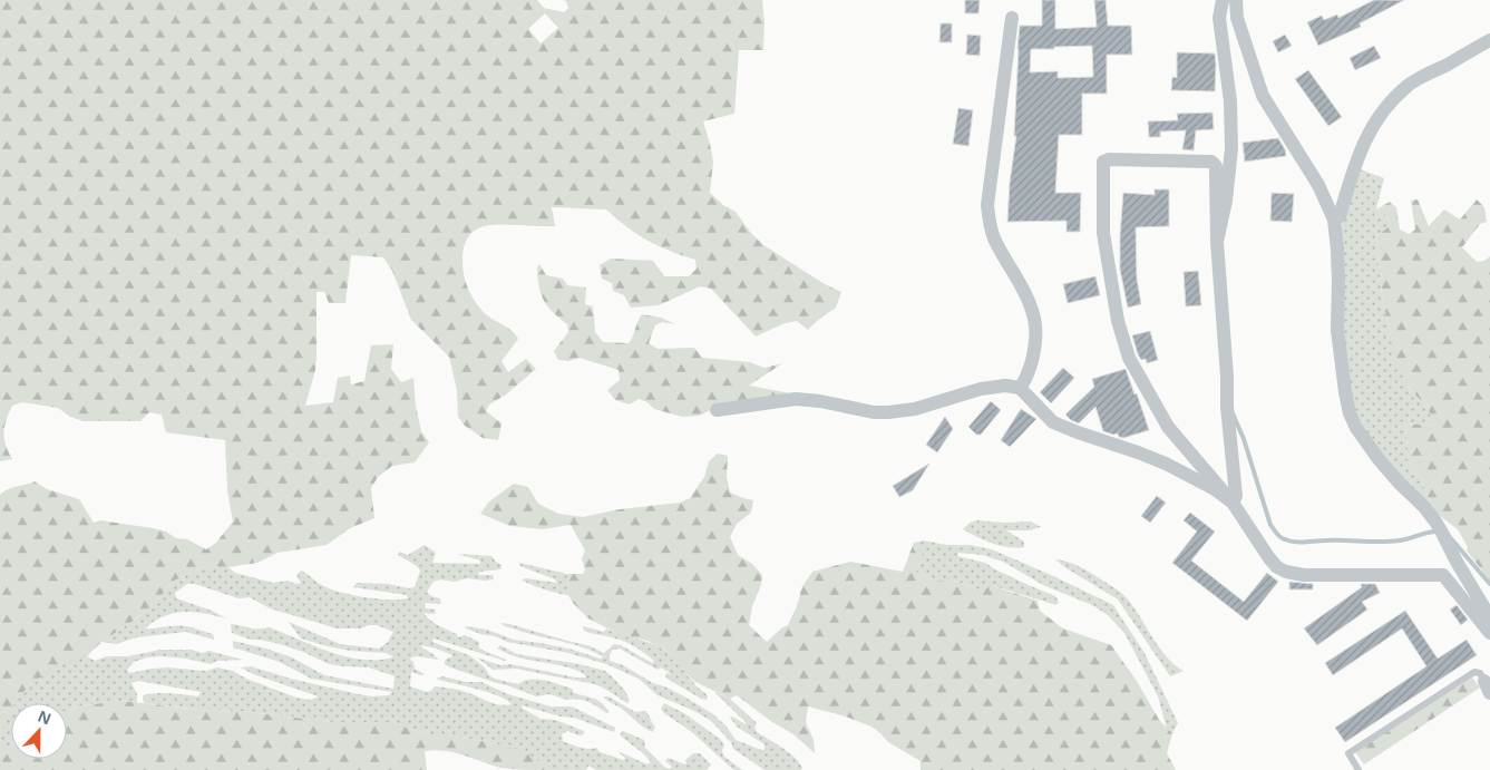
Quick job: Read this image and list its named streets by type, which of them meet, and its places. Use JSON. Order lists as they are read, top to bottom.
{
  "north": "top"
}
